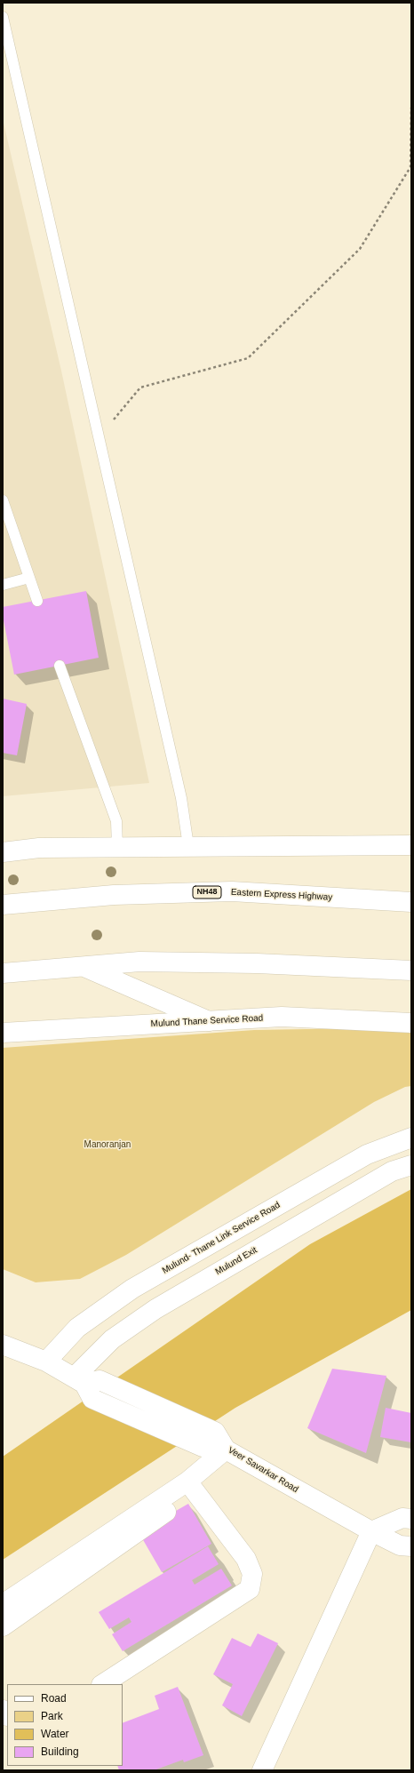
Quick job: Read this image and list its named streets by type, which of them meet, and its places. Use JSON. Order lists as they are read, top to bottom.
{
  "streets": {
    "main road": [
      "NH48",
      "Eastern Express Highway",
      "Mulund Thane Service Road",
      "Mulund- Thane Link Service Road",
      "Mulund Exit",
      "Veer Savarkar Road"
    ]
  },
  "crossings": [
    ["Mulund Exit", "Veer Savarkar Road"]
  ],
  "parks": ["Manoranjan"],
  "legend": [
    "Road",
    "Park",
    "Water",
    "Building"
  ]
}
